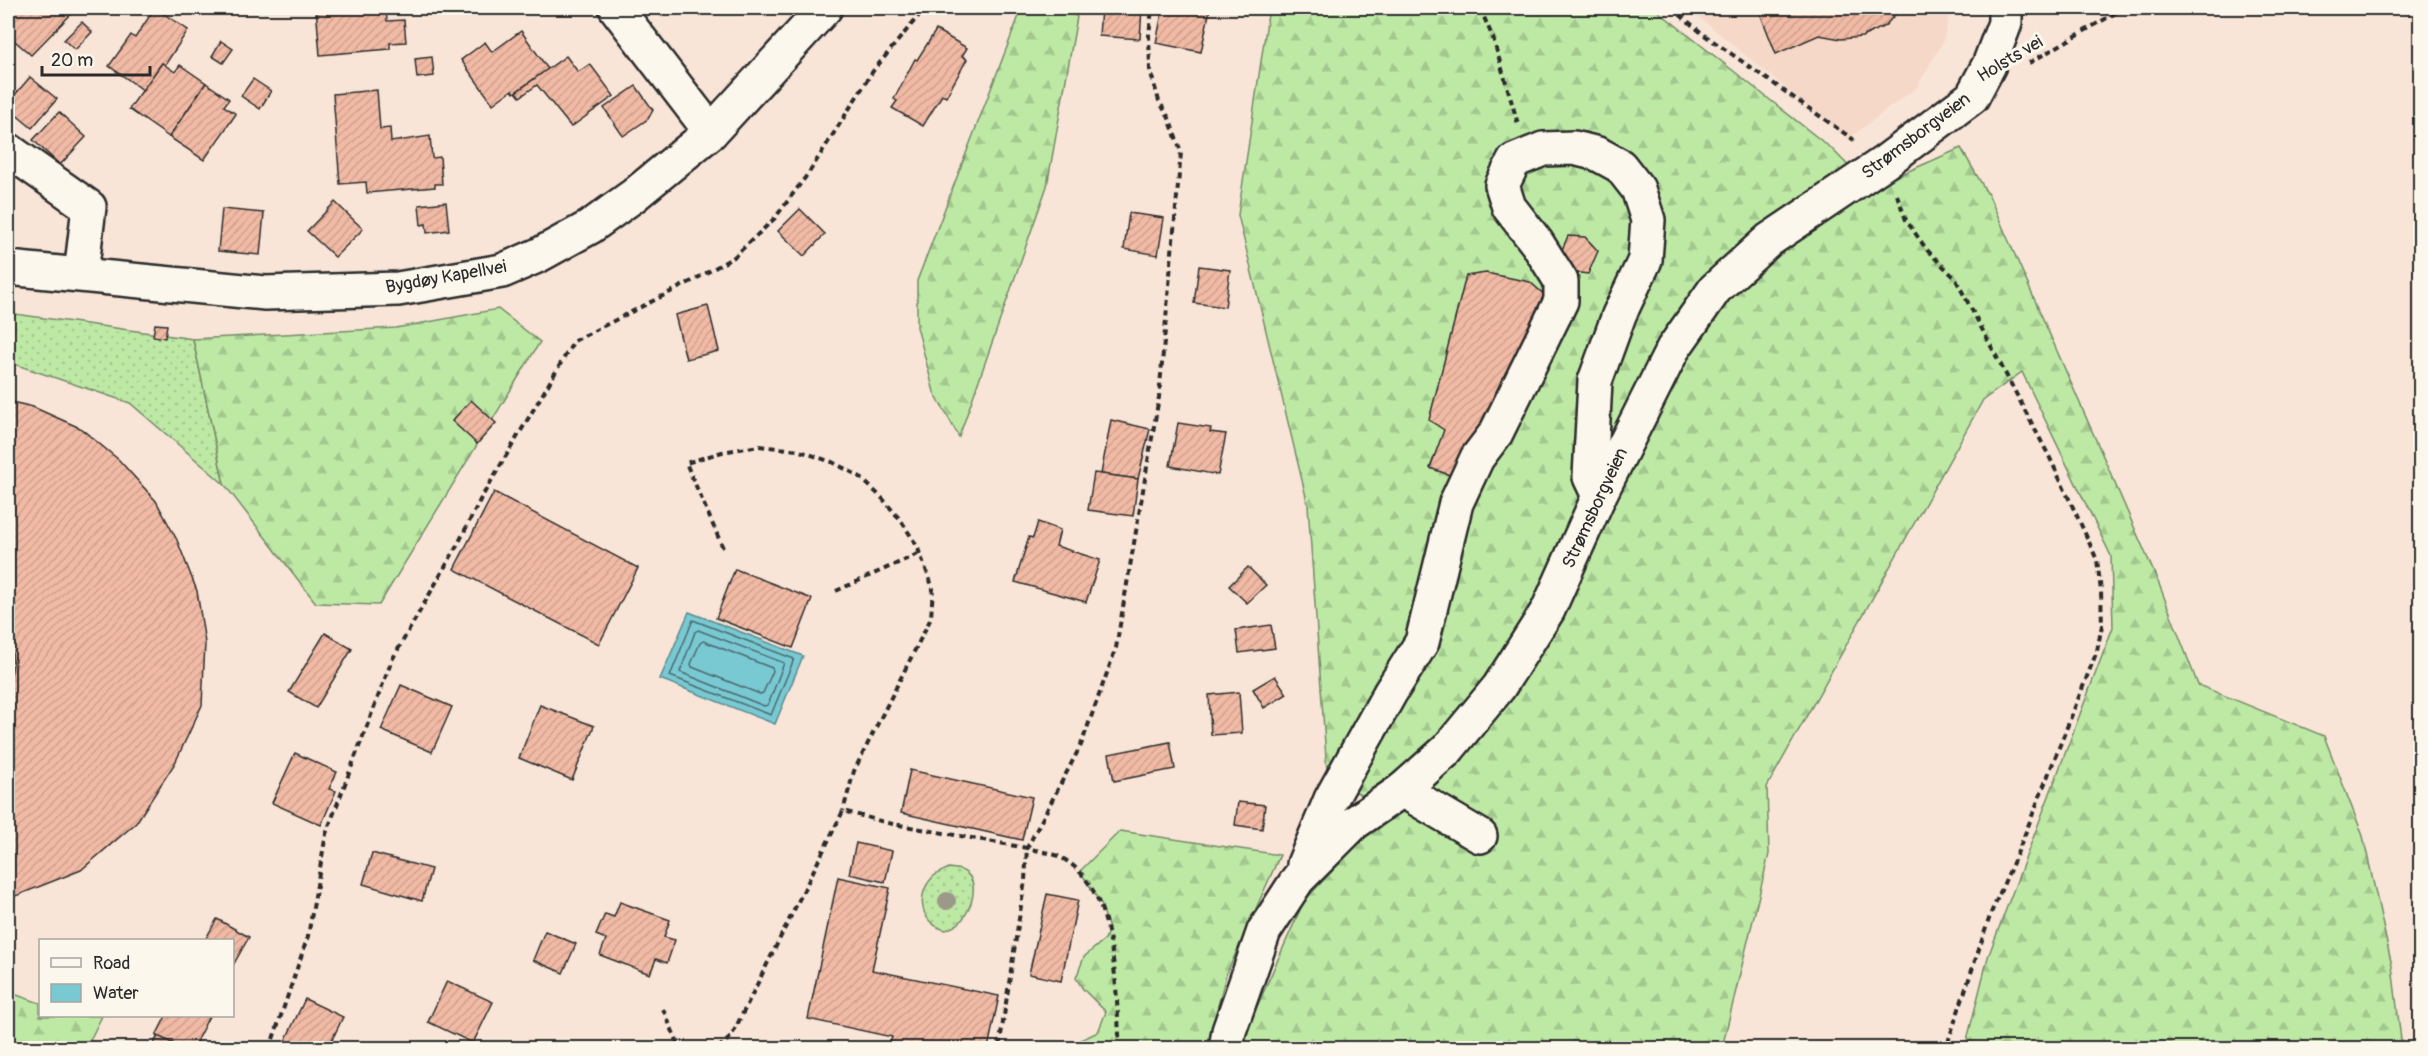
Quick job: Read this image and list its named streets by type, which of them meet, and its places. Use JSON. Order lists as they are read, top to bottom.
{
  "streets": {
    "street": ["Strømsborgveien", "Bygdøy Kapellvei"],
    "path": ["Holsts vei"]
  },
  "legend": ["Road", "Water"],
  "scale_bar": "20 m"
}
